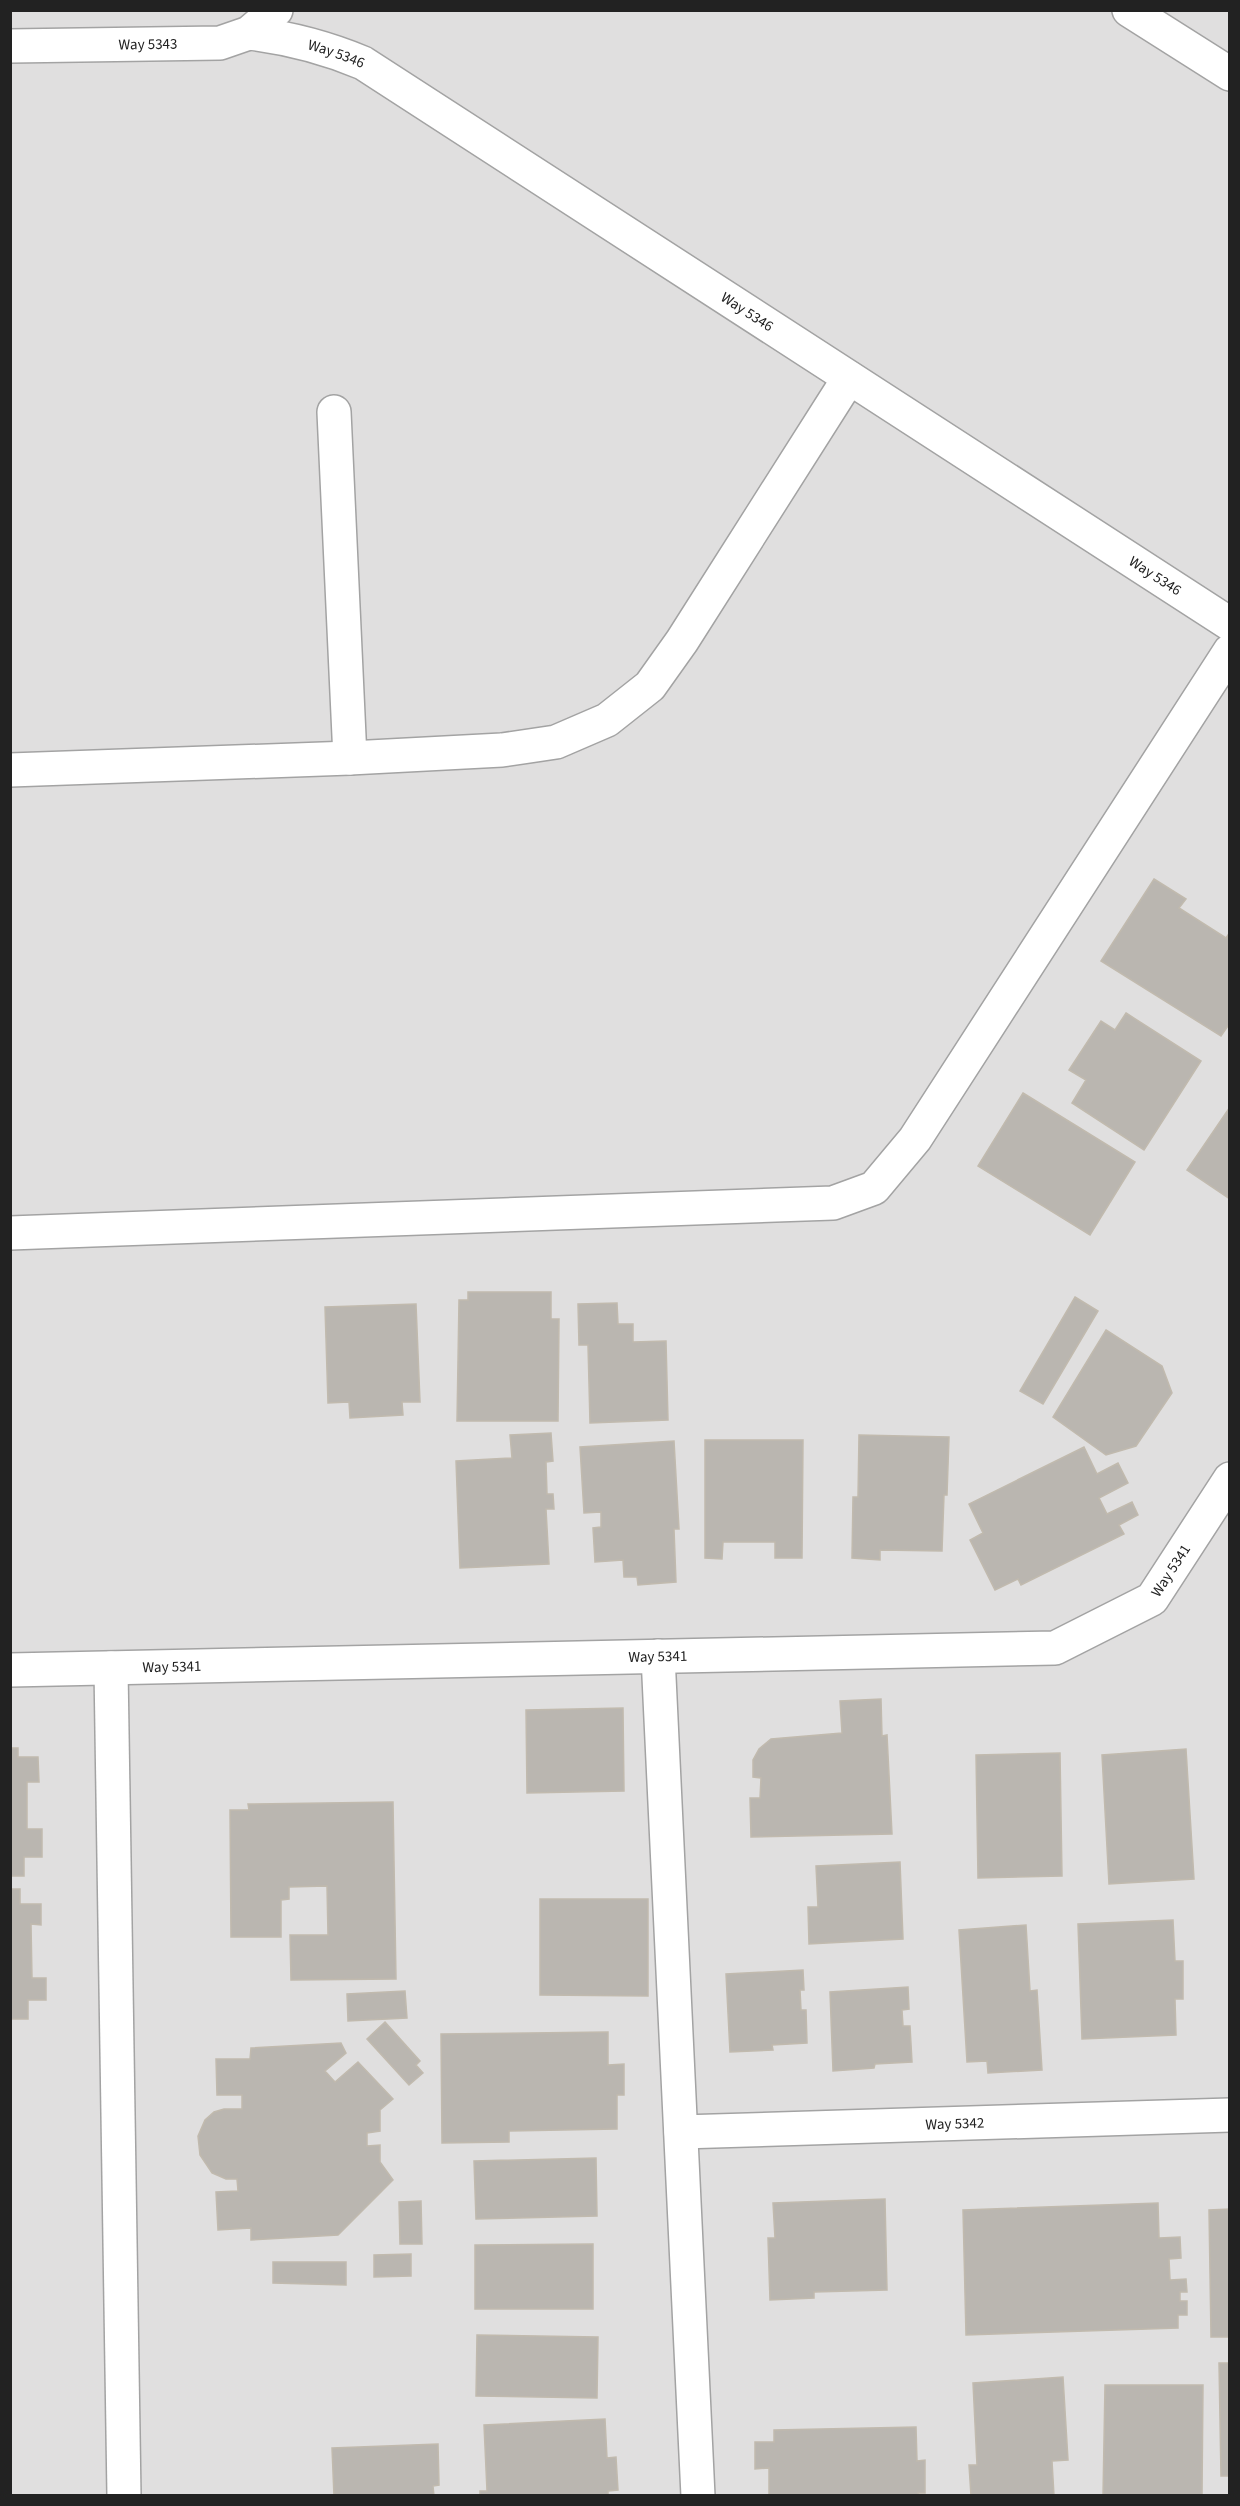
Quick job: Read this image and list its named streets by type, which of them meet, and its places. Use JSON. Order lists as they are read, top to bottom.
{
  "streets": {
    "street": [
      "Way 5343",
      "Way 5346",
      "Way 5341",
      "Way 5342"
    ]
  },
  "crossings": [
    ["Way 5343", "Way 5346"]
  ]
}
